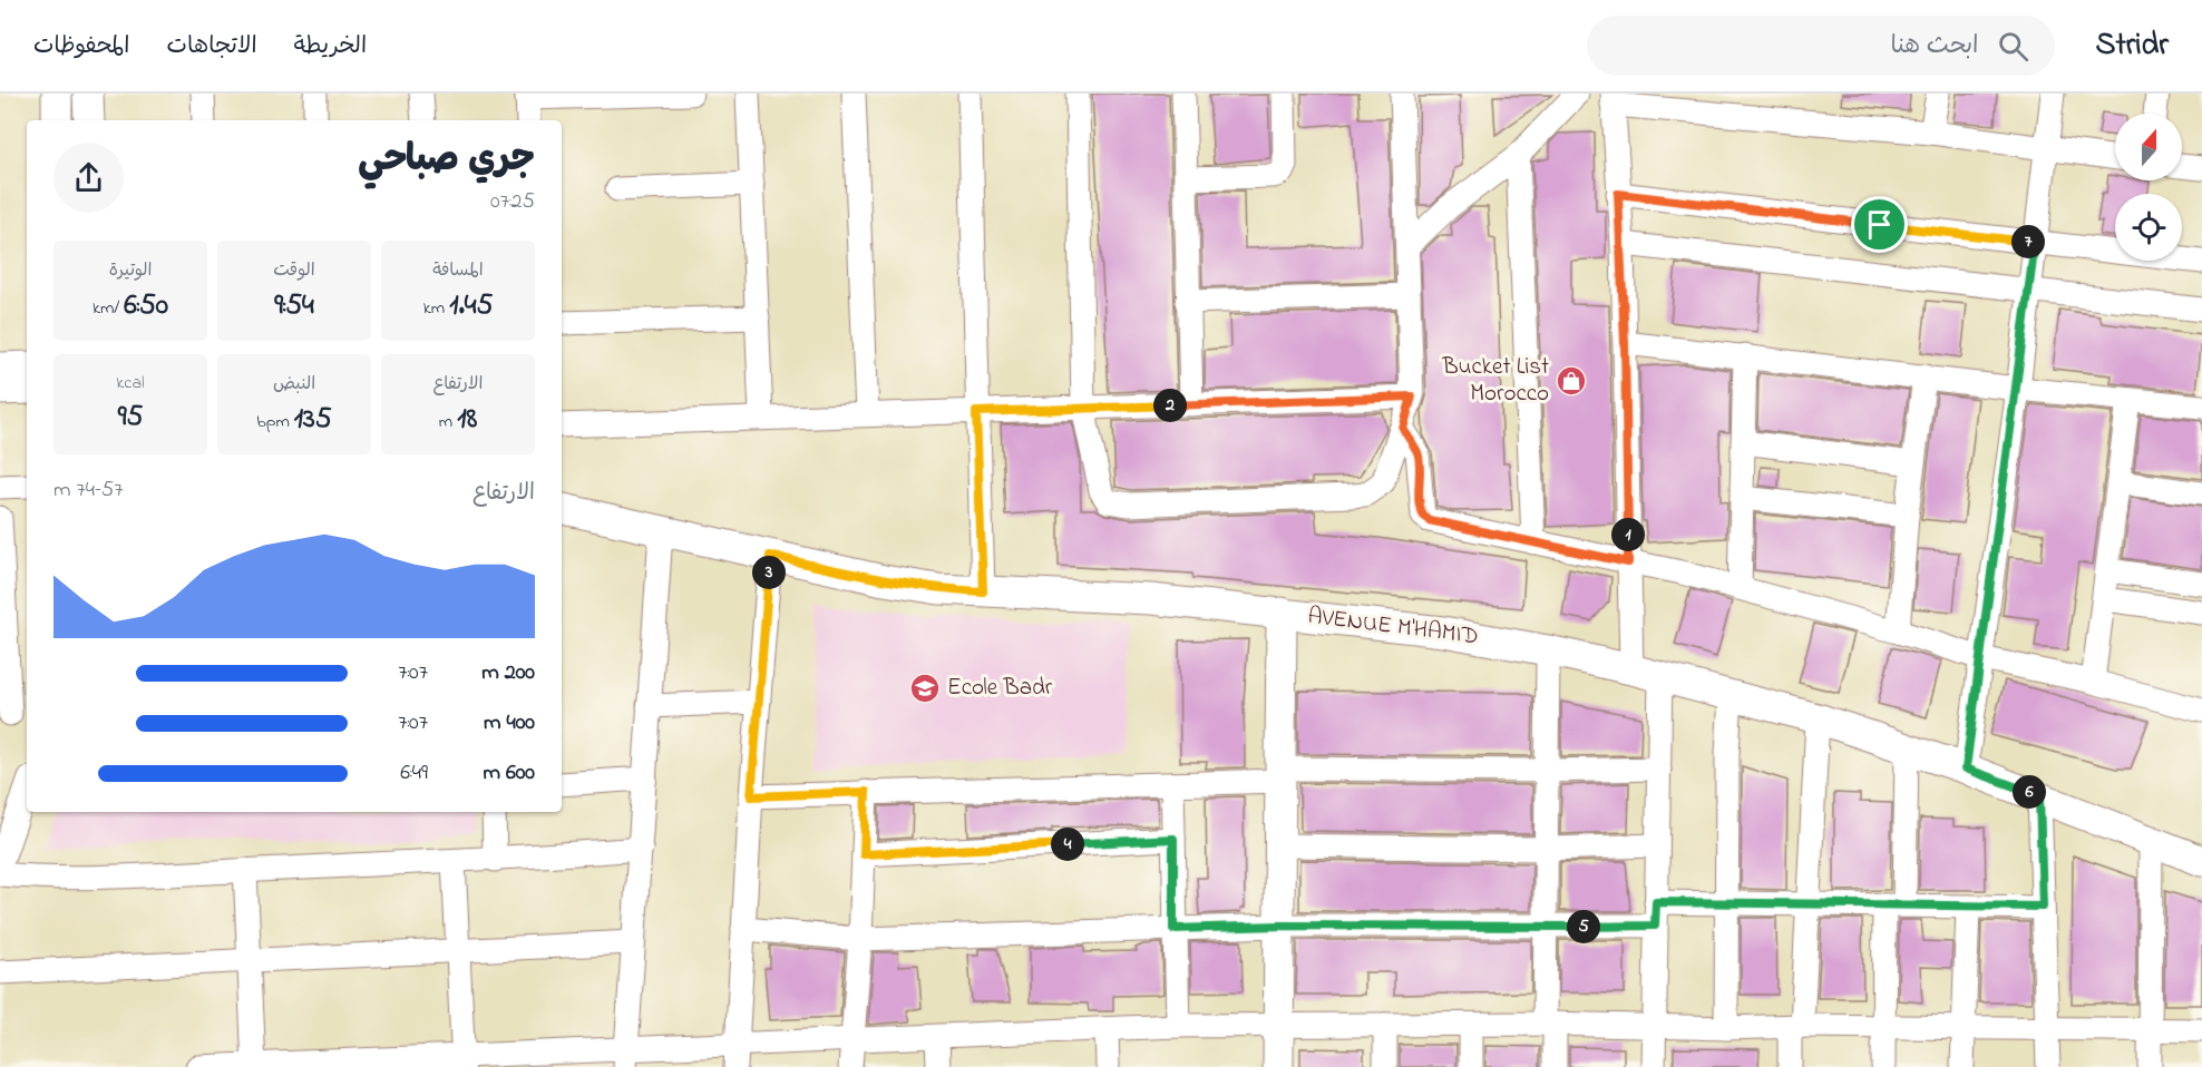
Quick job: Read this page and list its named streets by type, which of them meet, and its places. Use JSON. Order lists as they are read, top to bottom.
{
  "streets": {
    "street": ["AVENUE M'HAMID"]
  },
  "places": {
    "shop": ["Bucket List Morocco"],
    "school or university": ["Ecole Badr"]
  },
  "north": "top",
  "page": {
    "header": "Stridr",
    "search": "ابحث هنا",
    "nav": ["الخريطة", "الاتجاهات", "المحفوظات"],
    "heading": ["جري صباحي", "07:25"],
    "pins": [
      "7",
      "2",
      "1",
      "3",
      "6",
      "4",
      "5"
    ],
    "stats": [
      ["المسافة", "1.45 km"],
      ["الوقت", "9:54"],
      ["الوتيرة", "6:50 /km"],
      ["الارتفاع", "18 m"],
      ["النبض", "135 bpm"],
      ["kcal", "95"]
    ],
    "chart": ["الارتفاع", "57–74 m"],
    "list": [
      {
        "name": "200 m",
        "note": "7:07"
      },
      {
        "name": "400 m",
        "note": "7:07"
      },
      {
        "name": "600 m",
        "note": "6:49"
      }
    ]
  }
}
